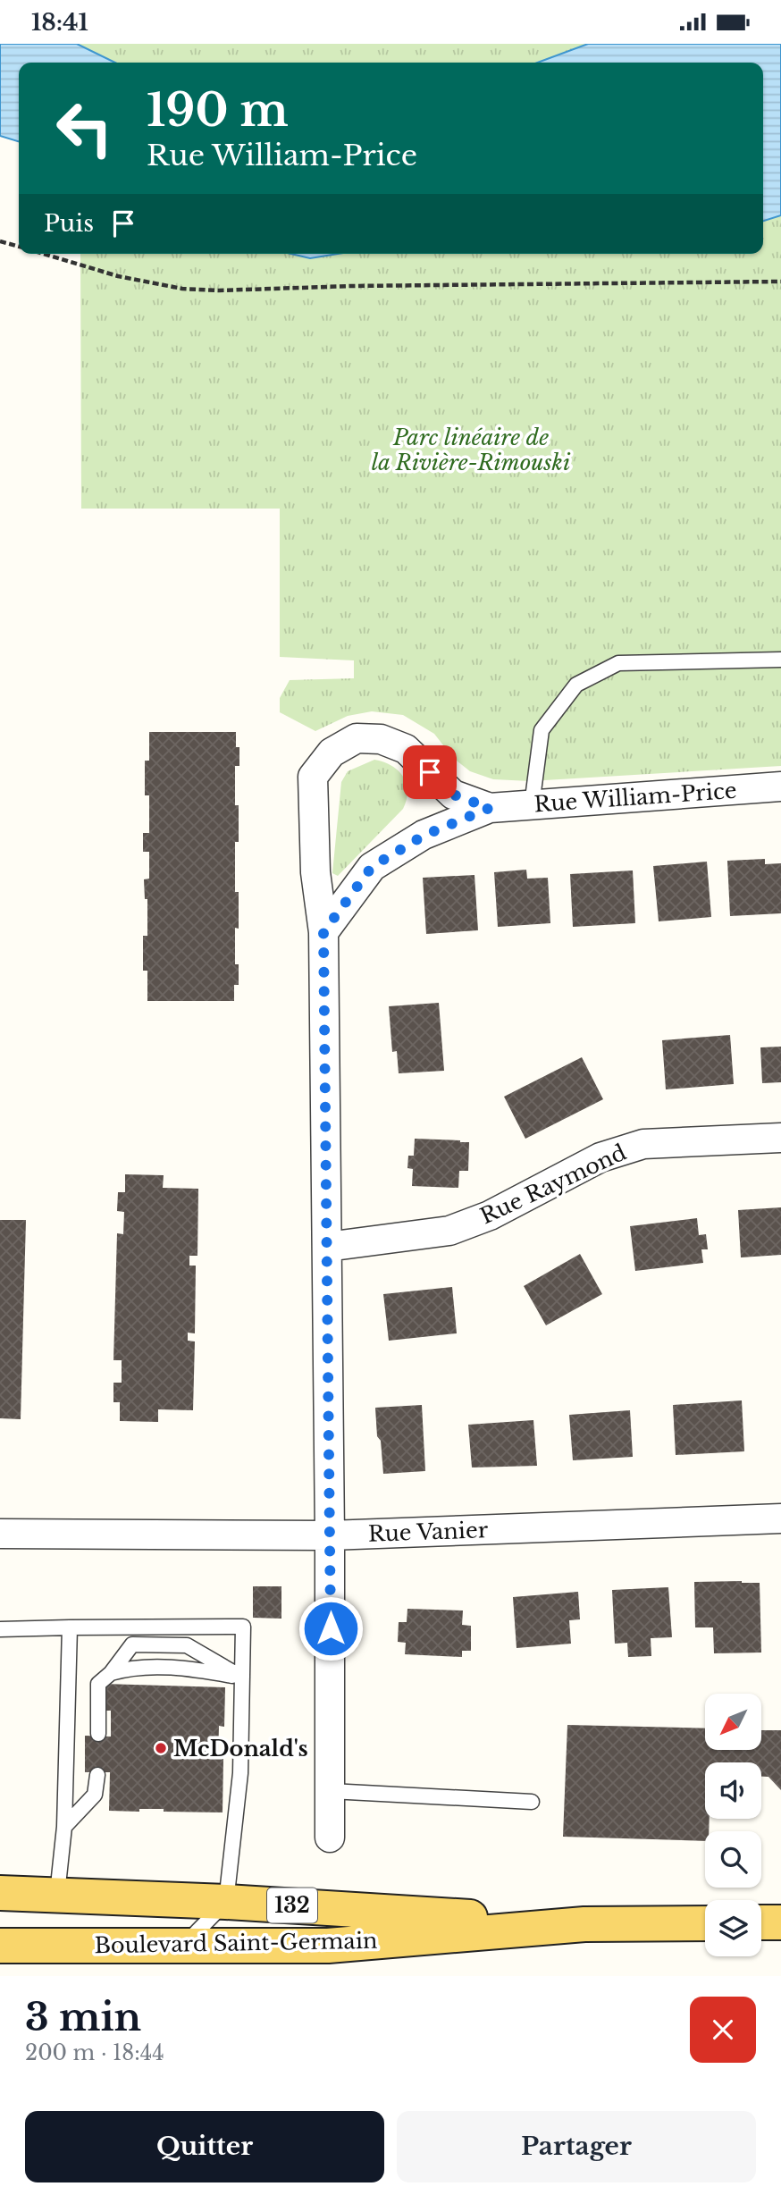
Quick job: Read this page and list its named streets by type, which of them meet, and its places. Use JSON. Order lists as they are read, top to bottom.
{
  "streets": {
    "main road": ["132", "Boulevard Saint-Germain"],
    "street": ["Rue William-Price", "Rue Raymond", "Rue Vanier"]
  },
  "crossings": [
    ["Rue William-Price", "Rue Raymond"],
    ["Rue William-Price", "Rue Vanier"]
  ],
  "parks": ["Parc linéaire de la Rivière-Rimouski"],
  "places": ["McDonald's"],
  "north": "bottom left",
  "page": {
    "status": "18:41",
    "turn": ["190 m", "Rue William-Price"],
    "then": "Puis",
    "heading": ["3 min", "200 m · 18:44"],
    "buttons": ["Quitter", "Partager"]
  }
}
